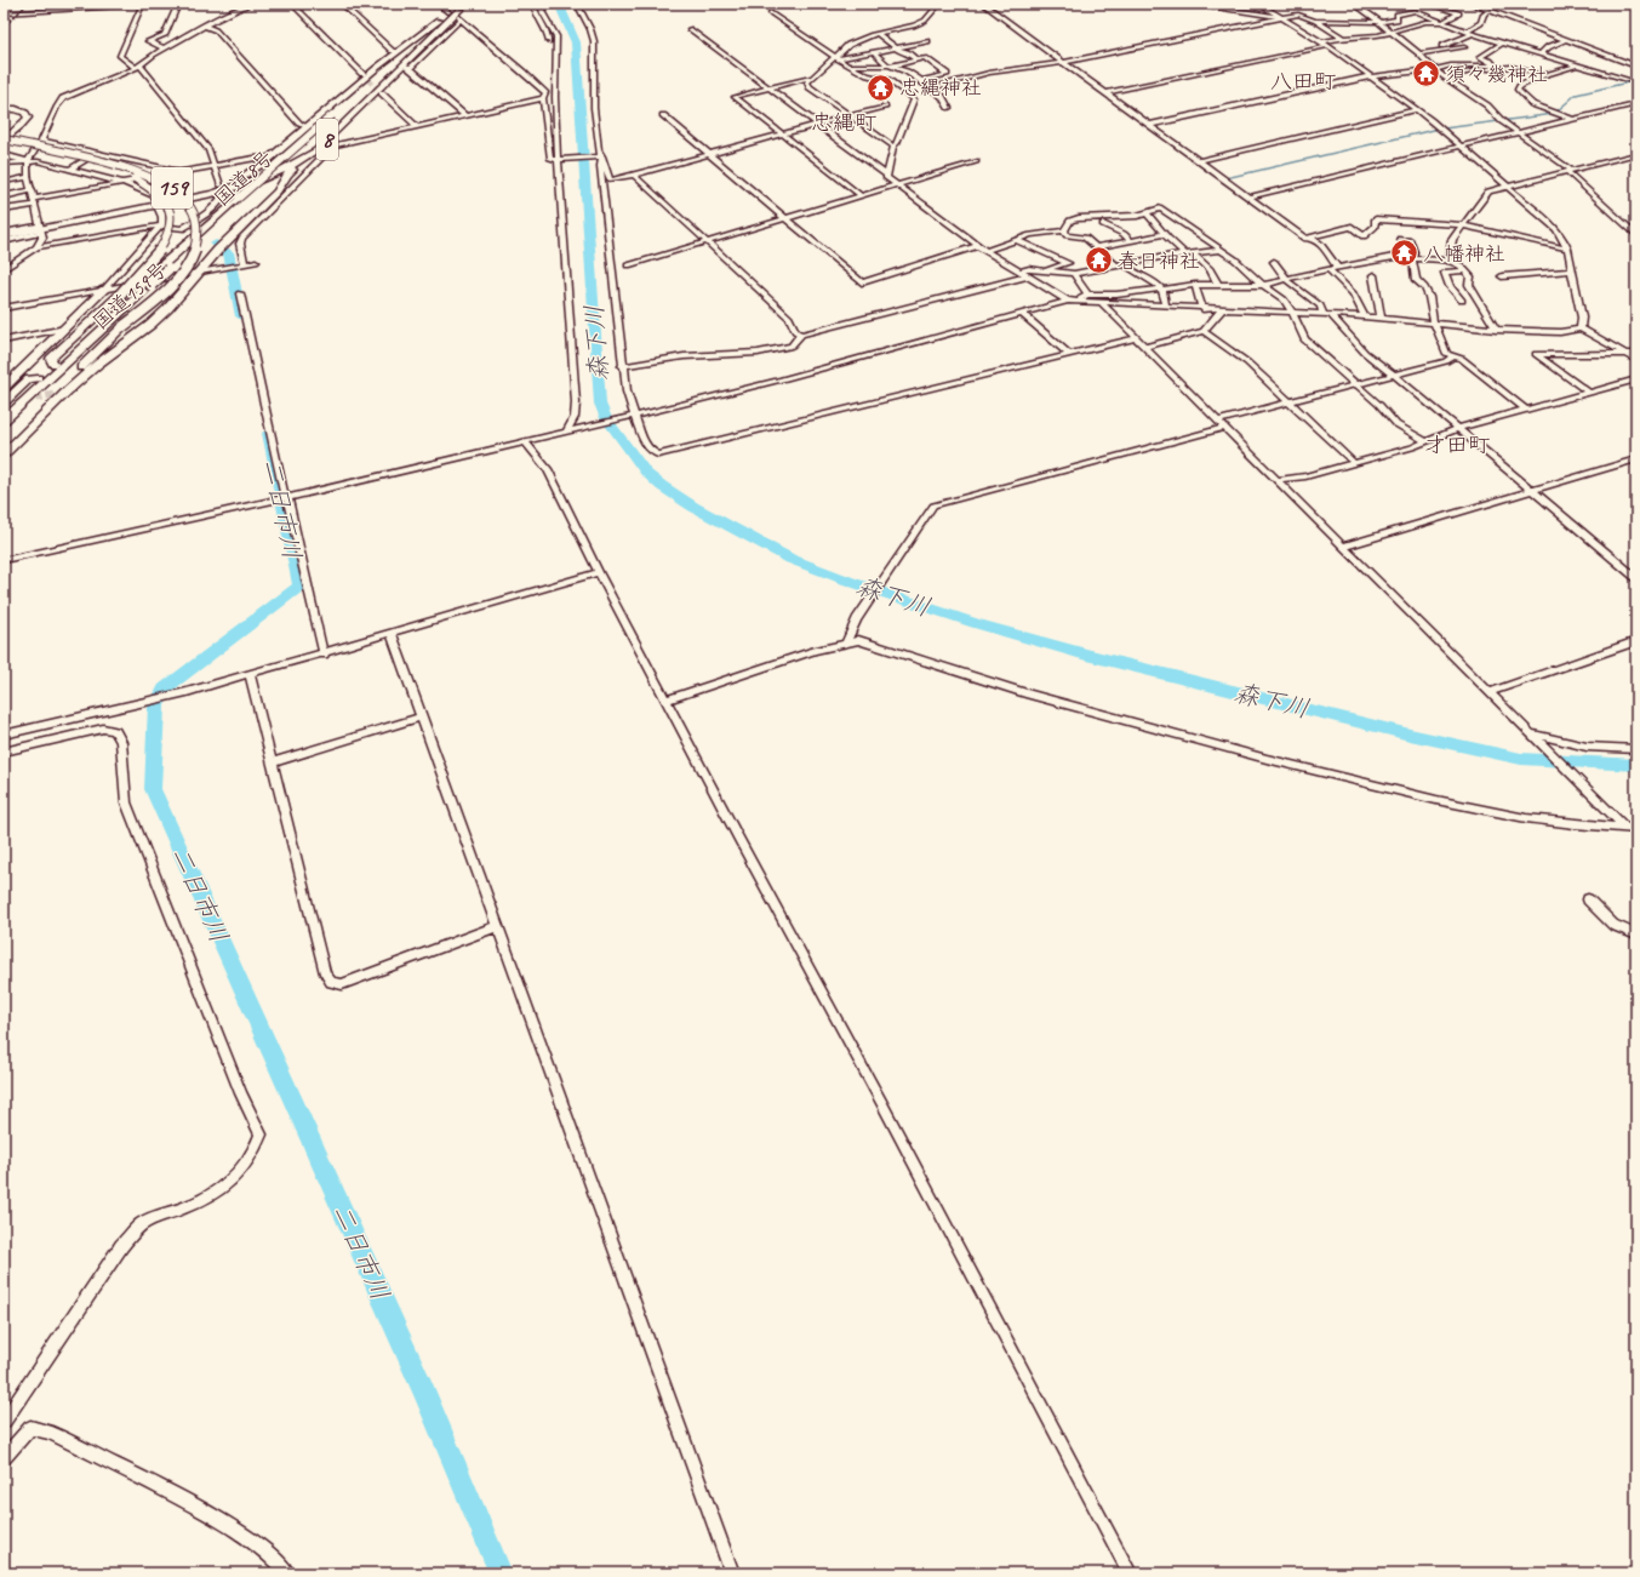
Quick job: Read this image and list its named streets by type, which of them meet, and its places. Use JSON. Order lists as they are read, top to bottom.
{
  "streets": {
    "highway": [
      "8",
      "国道8号",
      "159",
      "国道159号"
    ]
  },
  "crossings": [
    ["8", "国道8号"],
    ["国道8号", "国道159号"]
  ],
  "districts": ["八田町", "忠縄町", "才田町"],
  "water": ["森下川", "二日市川"],
  "places": {
    "temple": [
      "須々幾神社",
      "忠縄神社",
      "八幡神社",
      "春日神社"
    ]
  }
}
